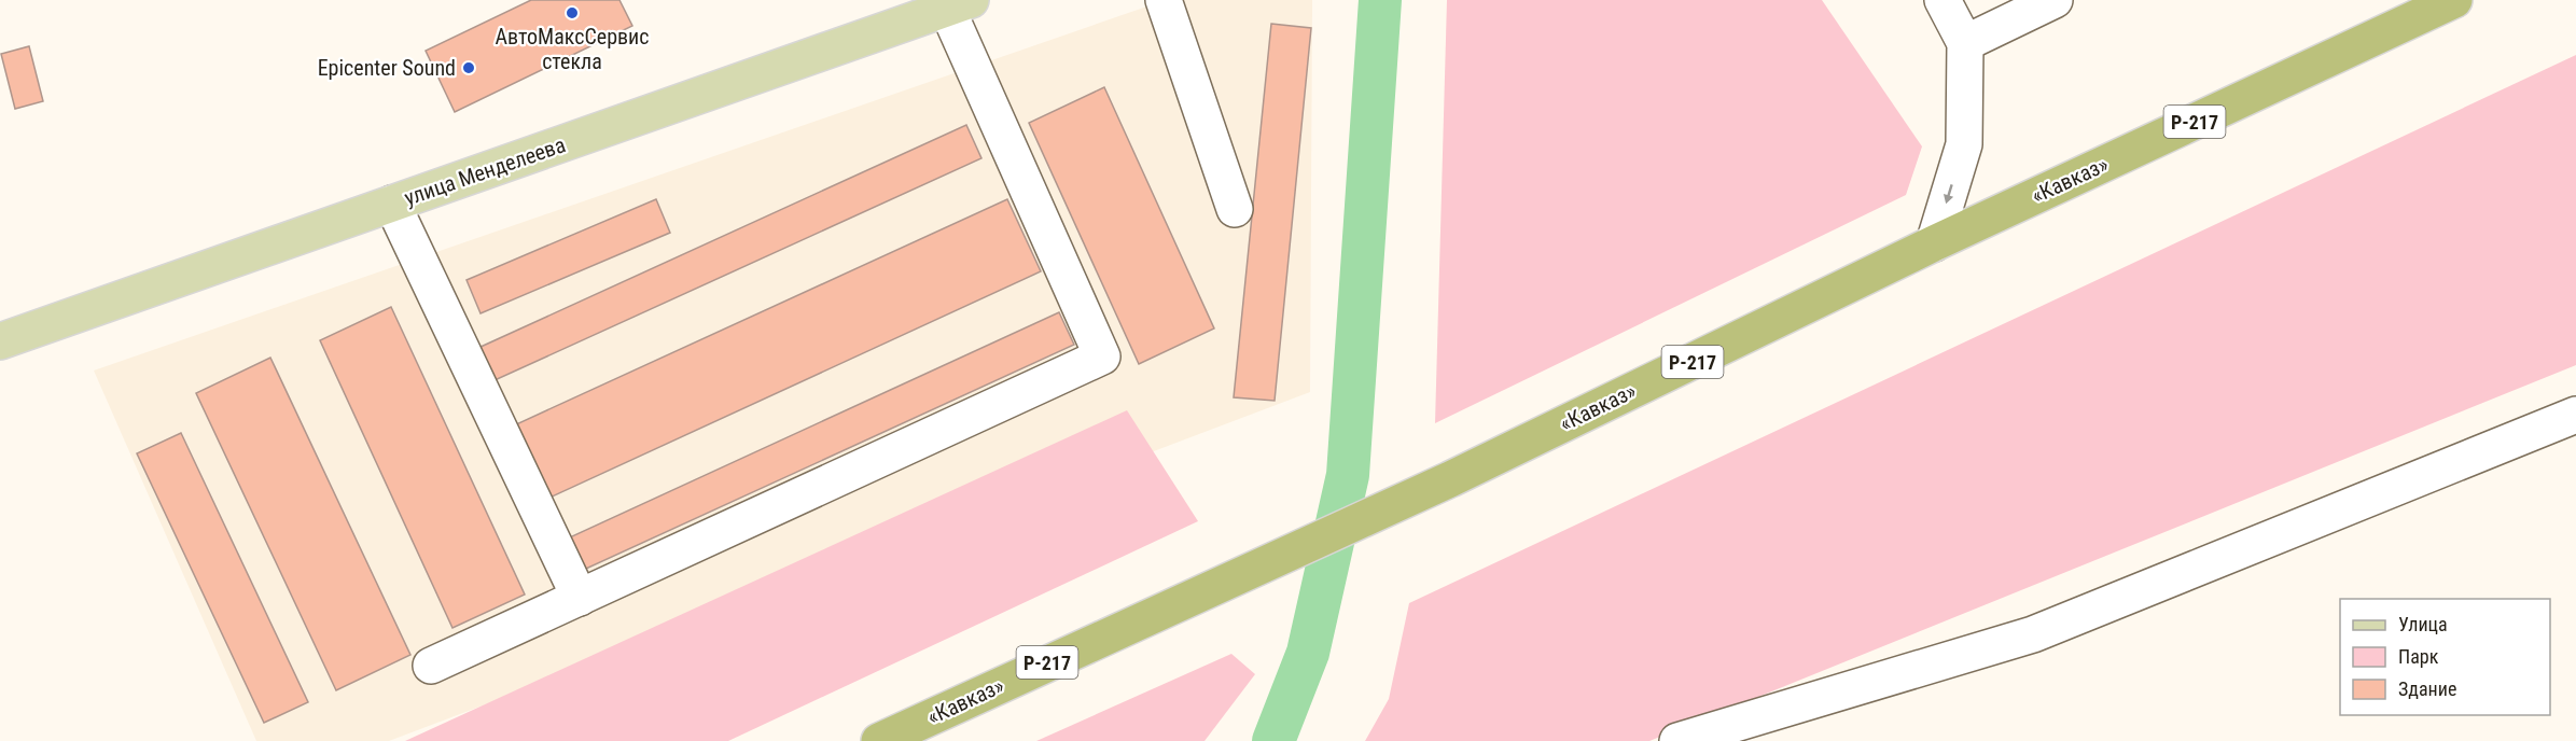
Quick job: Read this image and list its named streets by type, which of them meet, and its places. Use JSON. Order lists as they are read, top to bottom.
{
  "streets": {
    "highway": ["Р-217", "«Кавказ»"],
    "main road": ["улица Менделеева"]
  },
  "places": ["АвтоМаксСервис стекла", "Epicenter Sound"],
  "legend": ["Улица", "Парк", "Здание"]
}
